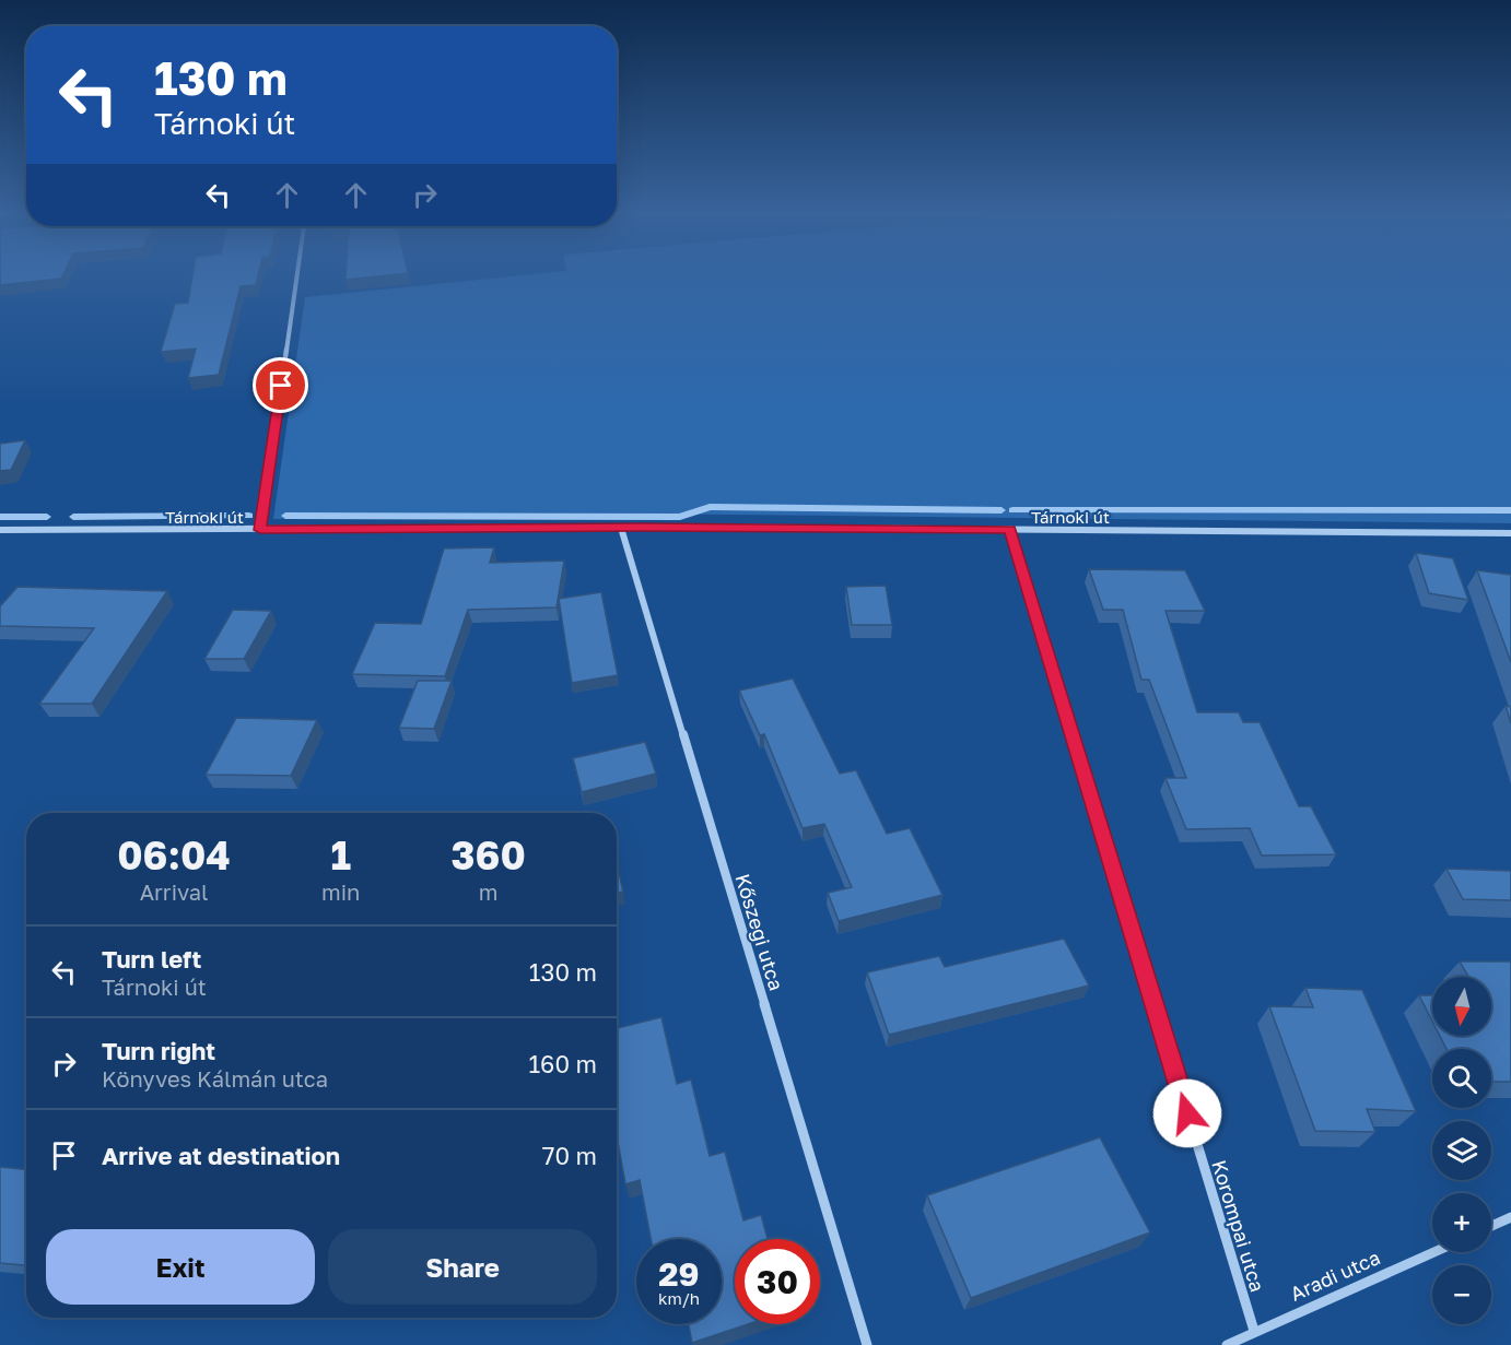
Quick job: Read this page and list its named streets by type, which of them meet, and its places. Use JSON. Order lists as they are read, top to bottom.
{
  "streets": {
    "street": [
      "Tárnoki út",
      "Kőszegi utca",
      "Korompai utca",
      "Aradi utca"
    ]
  },
  "crossings": [
    ["Tárnoki út", "Kőszegi utca"],
    ["Tárnoki út", "Korompai utca"],
    ["Korompai utca", "Aradi utca"]
  ],
  "north": "bottom",
  "page": {
    "turn": ["130 m", "Tárnoki út"],
    "eta": [
      "06:04",
      "Arrival",
      "1",
      "min",
      "360",
      "m"
    ],
    "list": [
      {
        "name": "Turn left",
        "note": "Tárnoki út",
        "value": "130 m"
      },
      {
        "name": "Turn right",
        "note": "Könyves Kálmán utca",
        "value": "160 m"
      },
      {
        "name": "Arrive at destination",
        "value": "70 m"
      }
    ],
    "map_buttons": ["+", "−"],
    "buttons": ["Exit", "Share"],
    "speed": "29 km/h",
    "limit": "30"
  }
}
